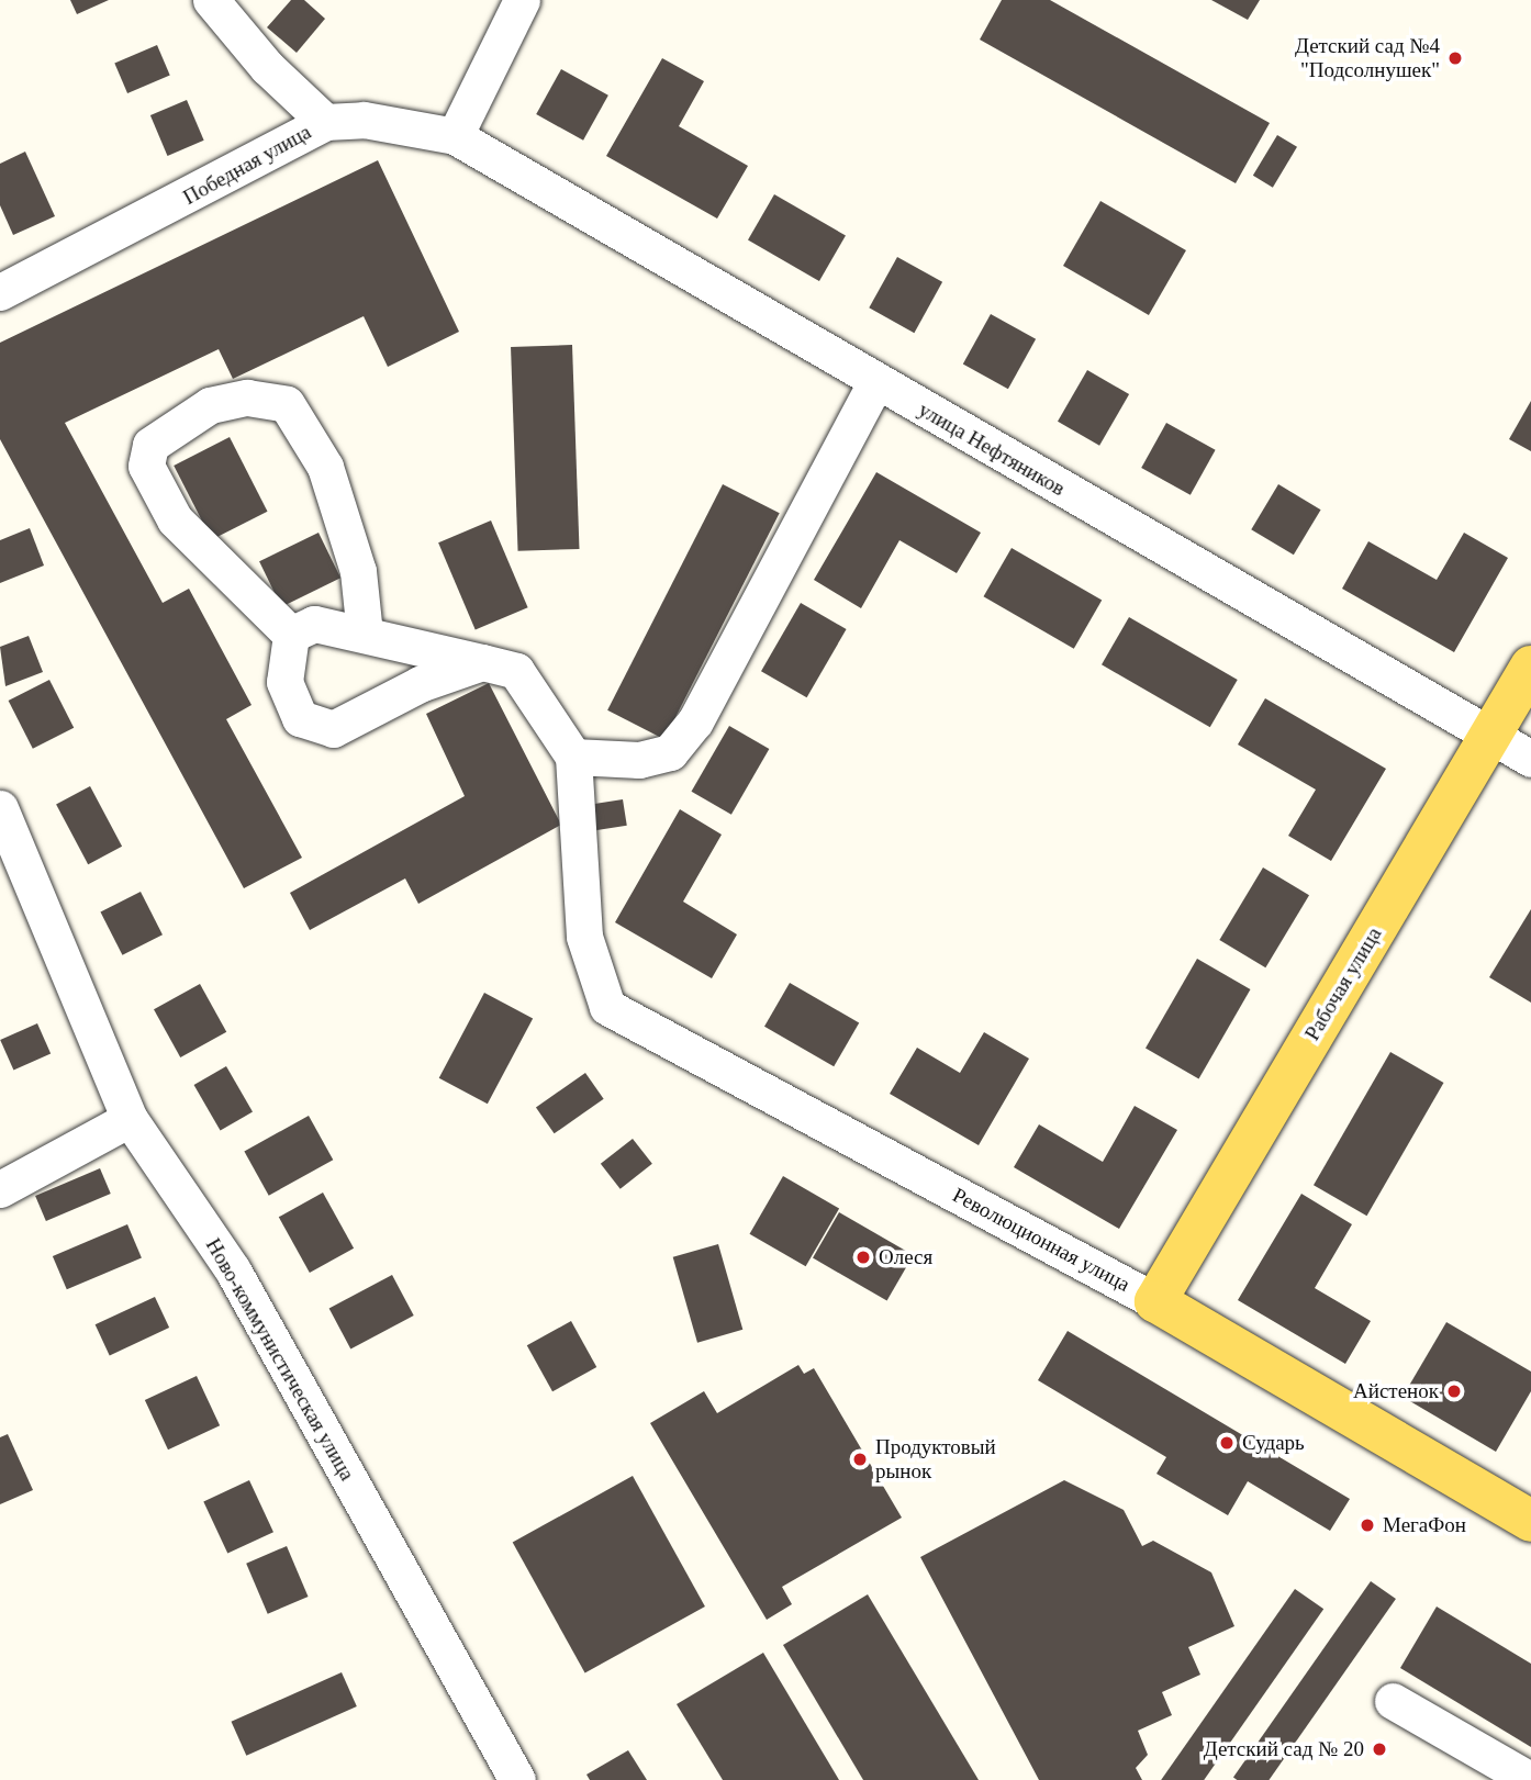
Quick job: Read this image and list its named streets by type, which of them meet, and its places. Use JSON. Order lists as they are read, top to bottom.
{
  "streets": {
    "main road": ["Рабочая улица", "Революционная улица"],
    "street": ["Победная улица", "улица Нефтяников", "Ново-коммунистическая улица"]
  },
  "crossings": [
    ["Победная улица", "улица Нефтяников"],
    ["улица Нефтяников", "Рабочая улица"],
    ["Рабочая улица", "Революционная улица"]
  ],
  "places": [
    "Детский сад №4 \"Подсолнушек\"",
    "Олеся",
    "Айстенок",
    "Сударь",
    "Продуктовый рынок",
    "МегаФон",
    "Детский сад № 20"
  ]
}
